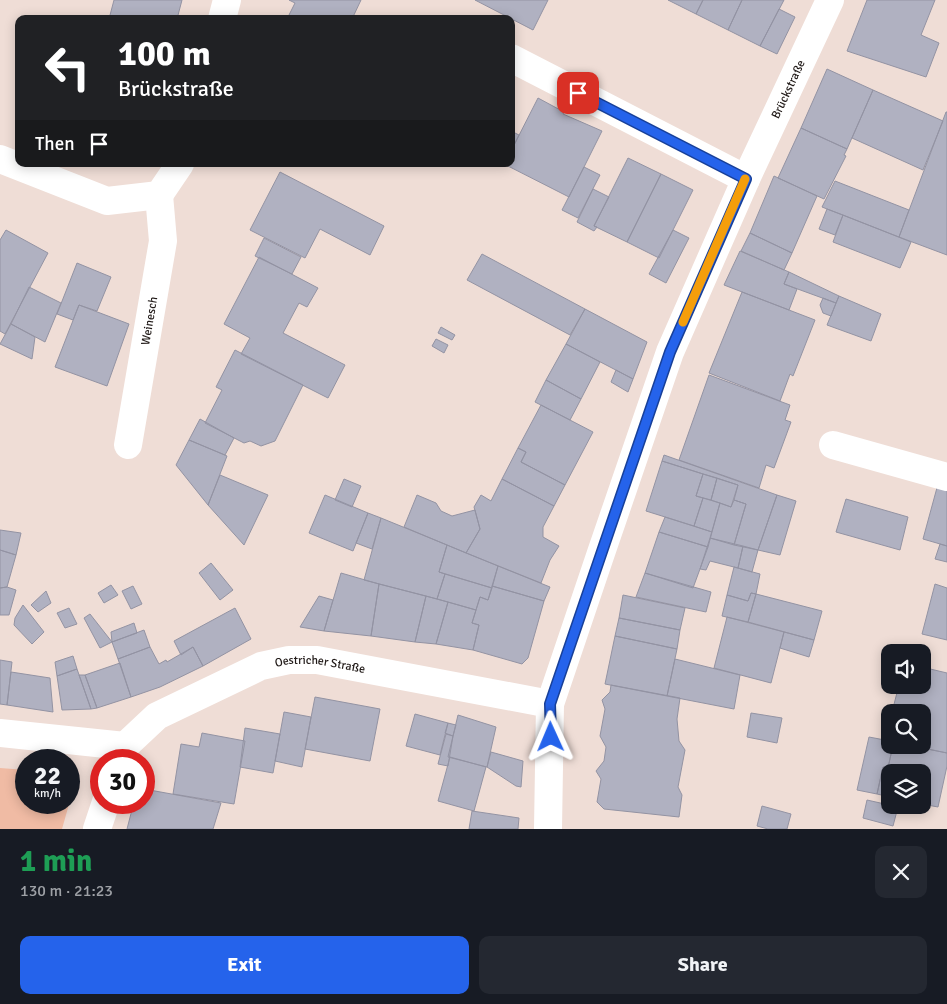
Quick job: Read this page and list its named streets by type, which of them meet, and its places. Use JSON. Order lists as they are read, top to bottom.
{
  "streets": {
    "street": ["Brückstraße", "Weinesch", "Oestricher Straße"]
  },
  "crossings": [
    ["Brückstraße", "Oestricher Straße"]
  ],
  "page": {
    "turn": ["100 m", "Brückstraße"],
    "then": "Then",
    "speed": "22 km/h",
    "limit": "30",
    "heading": ["1 min", "130 m · 21:23"],
    "buttons": ["Exit", "Share"]
  }
}
